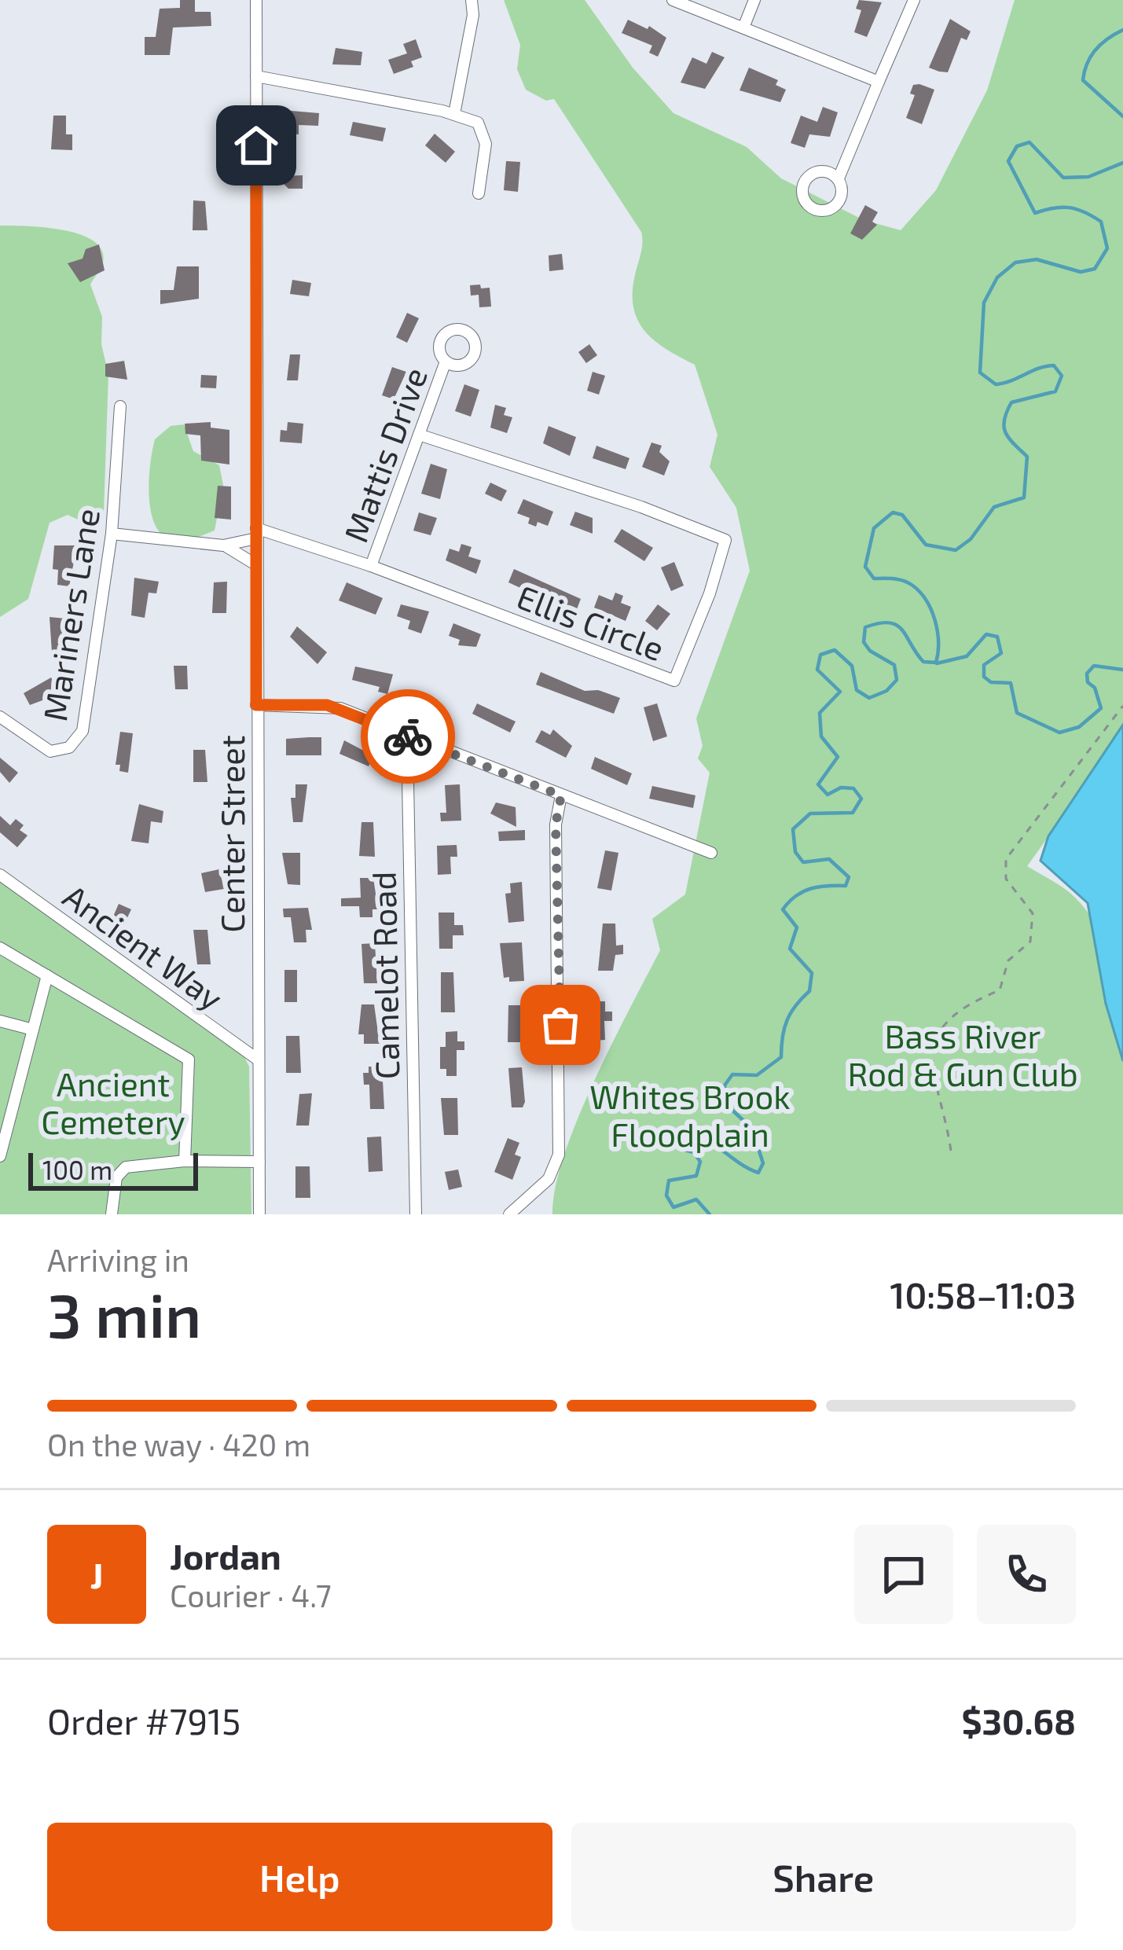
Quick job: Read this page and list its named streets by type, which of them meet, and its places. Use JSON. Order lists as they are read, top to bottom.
{
  "streets": {
    "street": [
      "Mattis Drive",
      "Mariners Lane",
      "Ellis Circle",
      "Center Street",
      "Ancient Way",
      "Camelot Road"
    ]
  },
  "crossings": [
    ["Mattis Drive", "Ellis Circle"],
    ["Ellis Circle", "Center Street"],
    ["Center Street", "Ancient Way"]
  ],
  "parks": ["Bass River Rod & Gun Club", "Ancient Cemetery", "Whites Brook Floodplain"],
  "scale_bar": "100 m",
  "page": {
    "scale": "100 m",
    "heading": ["3 min", "Arriving in", "10:58–11:03"],
    "panel": [
      "Jordan",
      "Courier · 4.7",
      "Order #7915",
      "$30.68"
    ],
    "bar": "On the way · 420 m",
    "round": "J",
    "buttons": ["Help", "Share"]
  }
}
